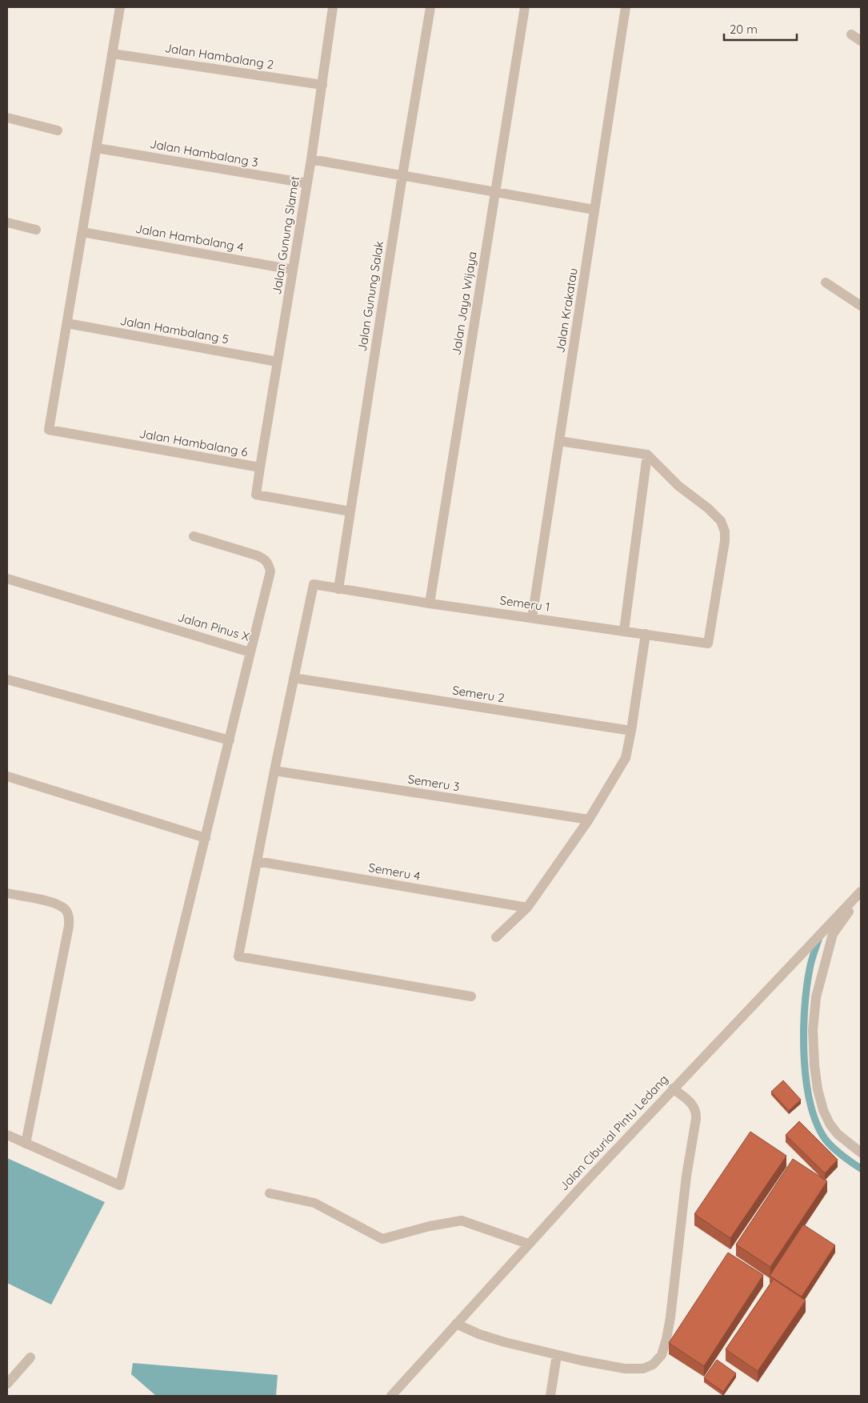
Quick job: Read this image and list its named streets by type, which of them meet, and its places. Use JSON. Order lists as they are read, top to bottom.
{
  "streets": {
    "street": [
      "Jalan Hambalang 2",
      "Jalan Hambalang 3",
      "Jalan Gunung Slamet",
      "Jalan Hambalang 4",
      "Jalan Gunung Salak",
      "Jalan Jaya Wijaya",
      "Jalan Krakatau",
      "Jalan Hambalang 5",
      "Jalan Hambalang 6",
      "Semeru 1",
      "Jalan Pinus X",
      "Semeru 2",
      "Semeru 3",
      "Semeru 4",
      "Jalan Ciburial Pintu Ledang"
    ]
  },
  "crossings": [
    ["Jalan Hambalang 2", "Jalan Gunung Slamet"],
    ["Jalan Hambalang 3", "Jalan Gunung Slamet"],
    ["Jalan Gunung Slamet", "Jalan Hambalang 4"],
    ["Jalan Gunung Slamet", "Jalan Hambalang 5"],
    ["Jalan Gunung Slamet", "Jalan Hambalang 6"],
    ["Jalan Gunung Salak", "Jalan Hambalang 6"],
    ["Jalan Gunung Salak", "Semeru 1"],
    ["Jalan Jaya Wijaya", "Semeru 1"],
    ["Jalan Krakatau", "Semeru 1"],
    ["Jalan Hambalang 5", "Jalan Hambalang 6"],
    ["Semeru 1", "Semeru 2"]
  ],
  "scale_bar": "20 m"
}
